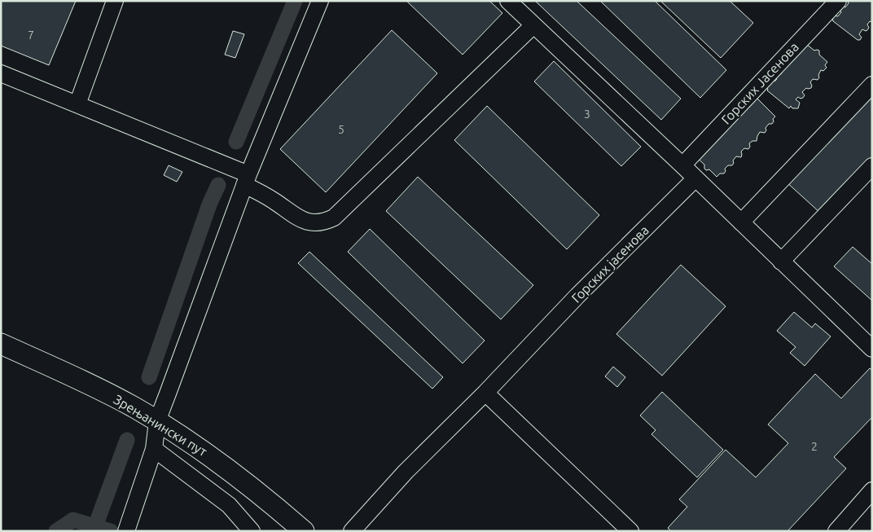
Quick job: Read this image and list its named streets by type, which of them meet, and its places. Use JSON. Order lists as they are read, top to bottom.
{
  "streets": {
    "main road": ["Зрењанински пут"],
    "street": ["Горских Јасенова", "Горских јасенова"]
  },
  "house_numbers": [
    "7",
    "3",
    "5",
    "2"
  ]
}
